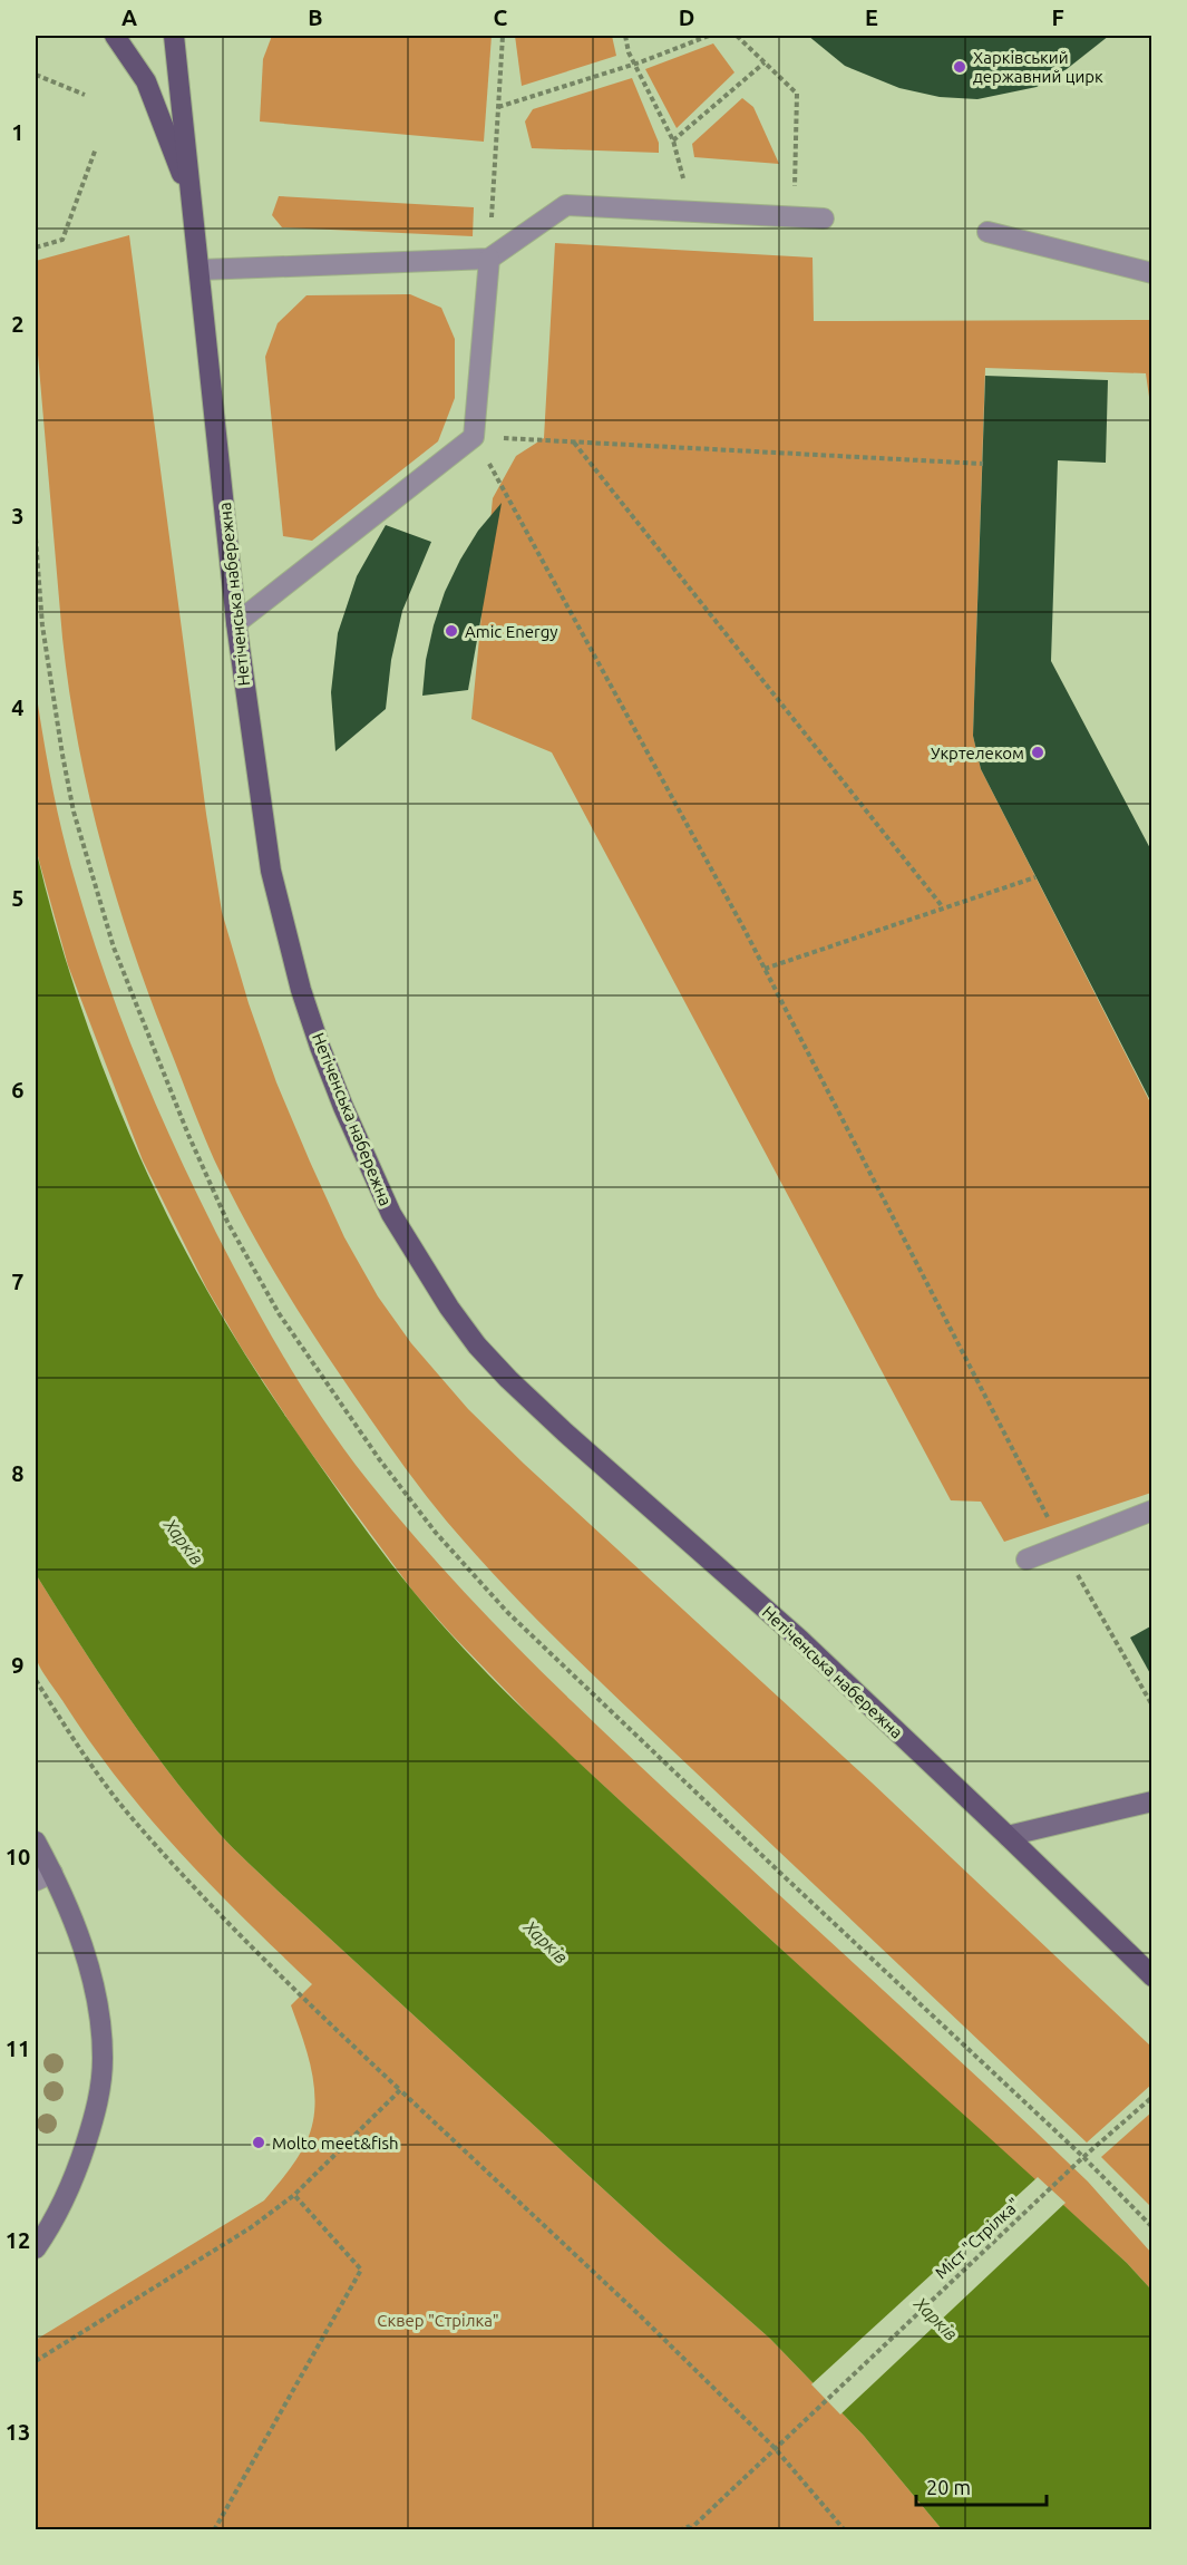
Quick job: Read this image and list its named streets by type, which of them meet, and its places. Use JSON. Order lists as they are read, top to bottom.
{
  "streets": {
    "main road": ["Нетіченська набережна"],
    "path": ["Міст \"Стрілка\""]
  },
  "water": ["Харків"],
  "parks": ["Сквер \"Стрілка\""],
  "places": [
    "Харківський державний цирк",
    "Amic Energy",
    "Укртелеком",
    "Molto meet&fish"
  ],
  "scale_bar": "20 m",
  "grid": {
    "columns": [
      "A",
      "B",
      "C",
      "D",
      "E",
      "F"
    ],
    "rows": [
      "1",
      "2",
      "3",
      "4",
      "5",
      "6",
      "7",
      "8",
      "9",
      "10",
      "11",
      "12",
      "13"
    ]
  }
}
